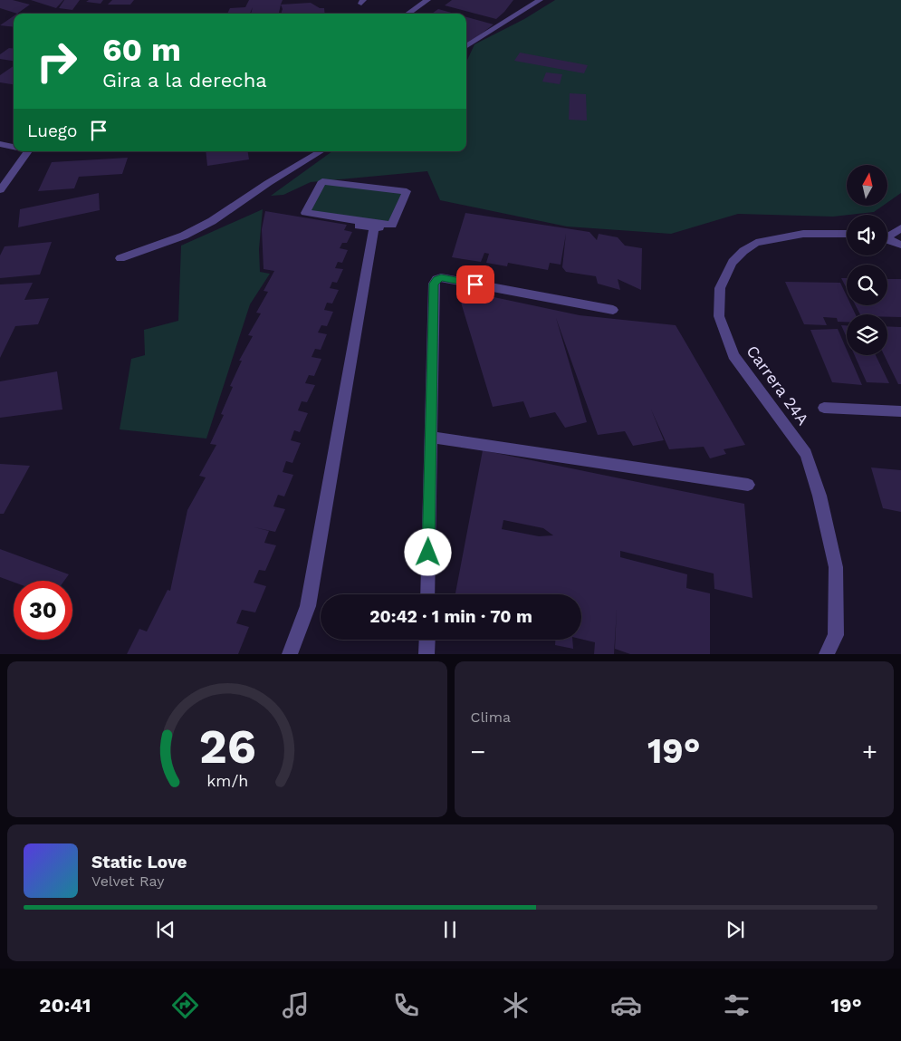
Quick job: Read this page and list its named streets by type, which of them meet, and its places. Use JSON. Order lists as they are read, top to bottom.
{
  "streets": {
    "street": ["Carrera 24A"]
  },
  "north": "top",
  "page": {
    "turn": ["60 m", "Gira a la derecha"],
    "then": "Luego",
    "limit": "30",
    "trip": "20:42 · 1 min · 70 m",
    "tile": "Clima",
    "heat": ["−", "19°", "+"],
    "song": ["Static Love", "Velvet Ray"],
    "tabs": ["20:41", "19°"],
    "gauge": ["26", "km/h"]
  }
}
